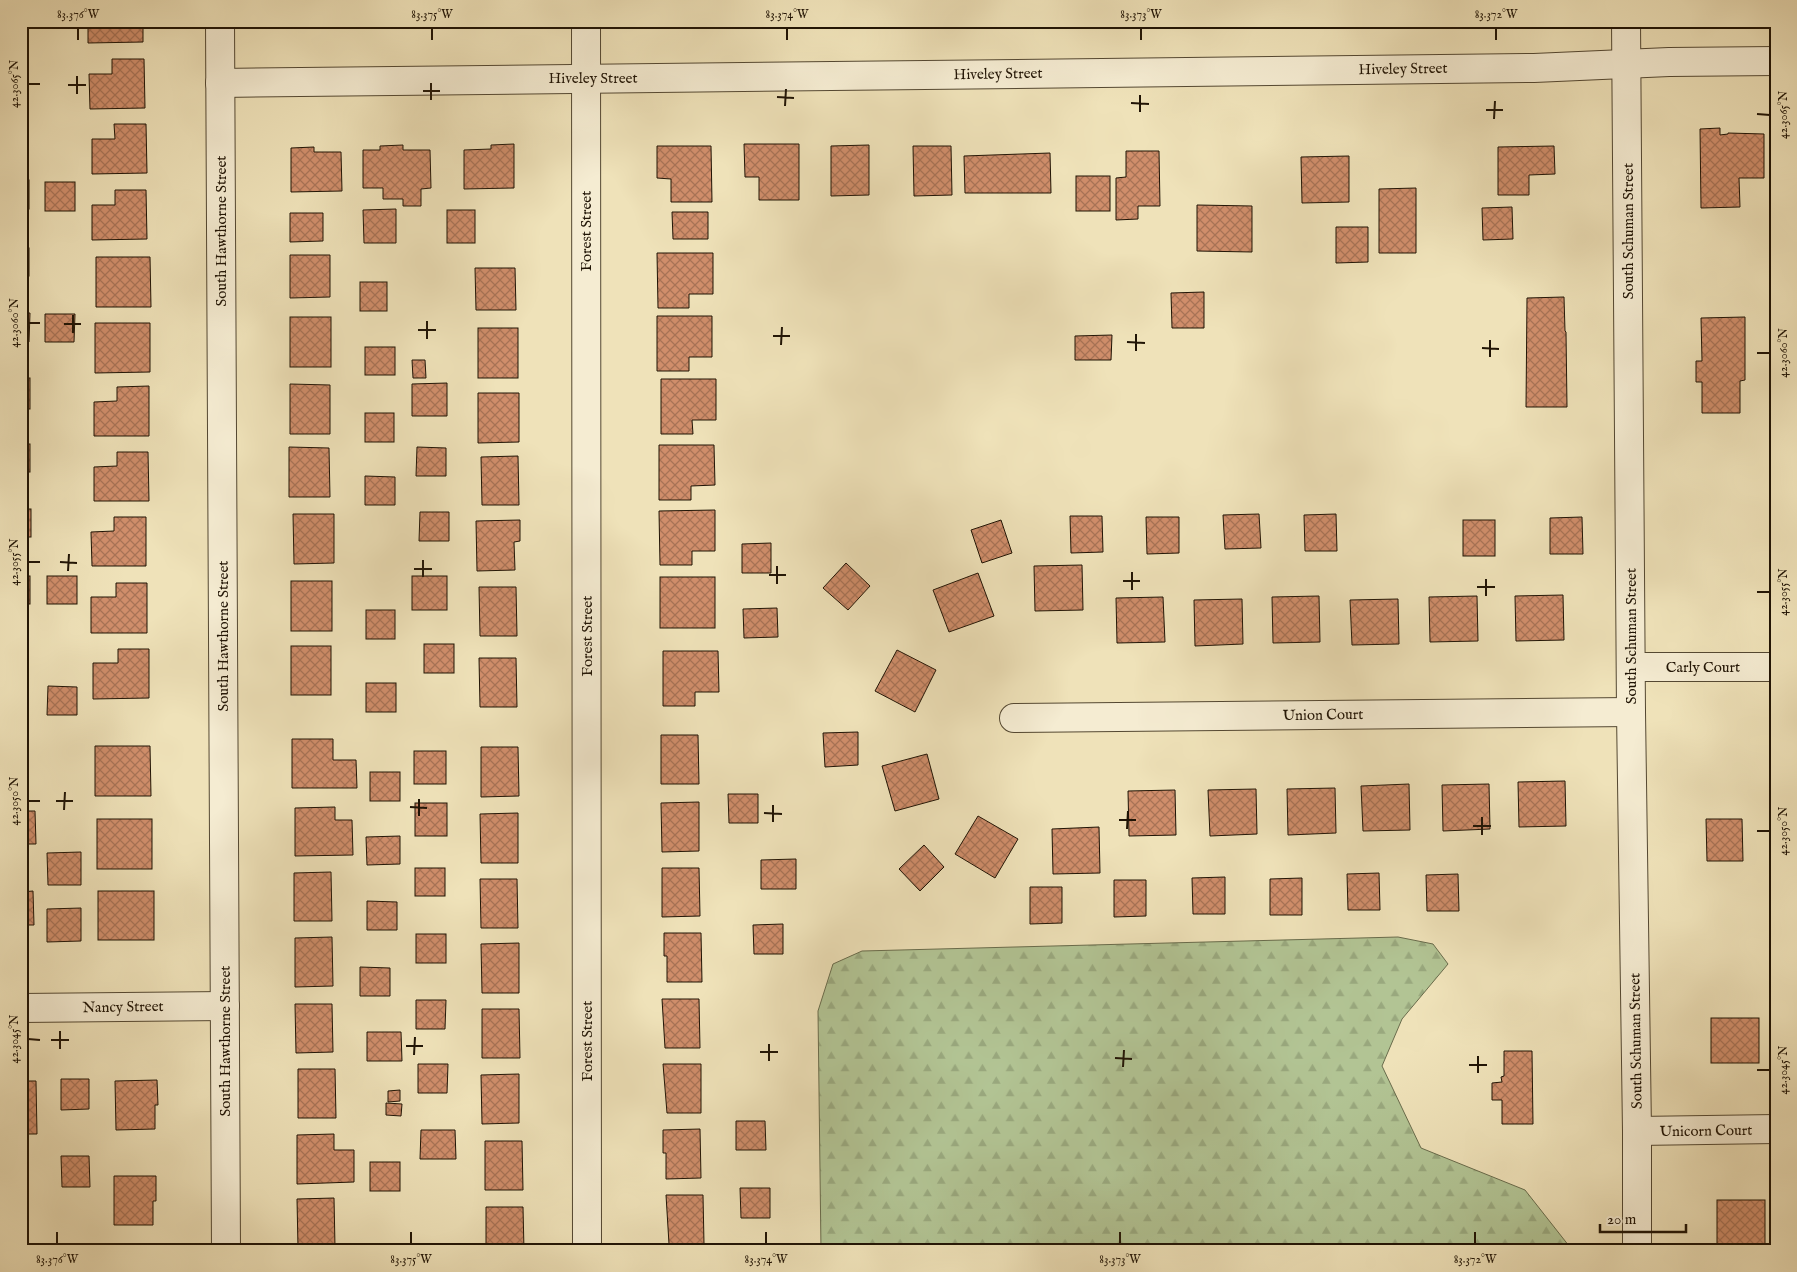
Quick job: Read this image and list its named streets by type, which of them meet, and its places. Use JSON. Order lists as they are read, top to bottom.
{
  "streets": {
    "street": [
      "Hiveley Street",
      "South Hawthorne Street",
      "Forest Street",
      "South Schuman Street",
      "Carly Court",
      "Union Court",
      "Nancy Street",
      "Unicorn Court"
    ]
  },
  "crossings": [
    ["Hiveley Street", "South Hawthorne Street"],
    ["Hiveley Street", "Forest Street"],
    ["Hiveley Street", "South Schuman Street"],
    ["South Hawthorne Street", "Nancy Street"],
    ["South Schuman Street", "Carly Court"],
    ["South Schuman Street", "Union Court"],
    ["South Schuman Street", "Unicorn Court"]
  ],
  "scale_bar": "20 m",
  "coordinates": [
    "83.376°W",
    "83.375°W",
    "83.374°W",
    "83.373°W",
    "83.372°W",
    "42.3065°N",
    "42.3060°N",
    "42.3055°N",
    "42.3050°N",
    "42.3045°N"
  ]
}
